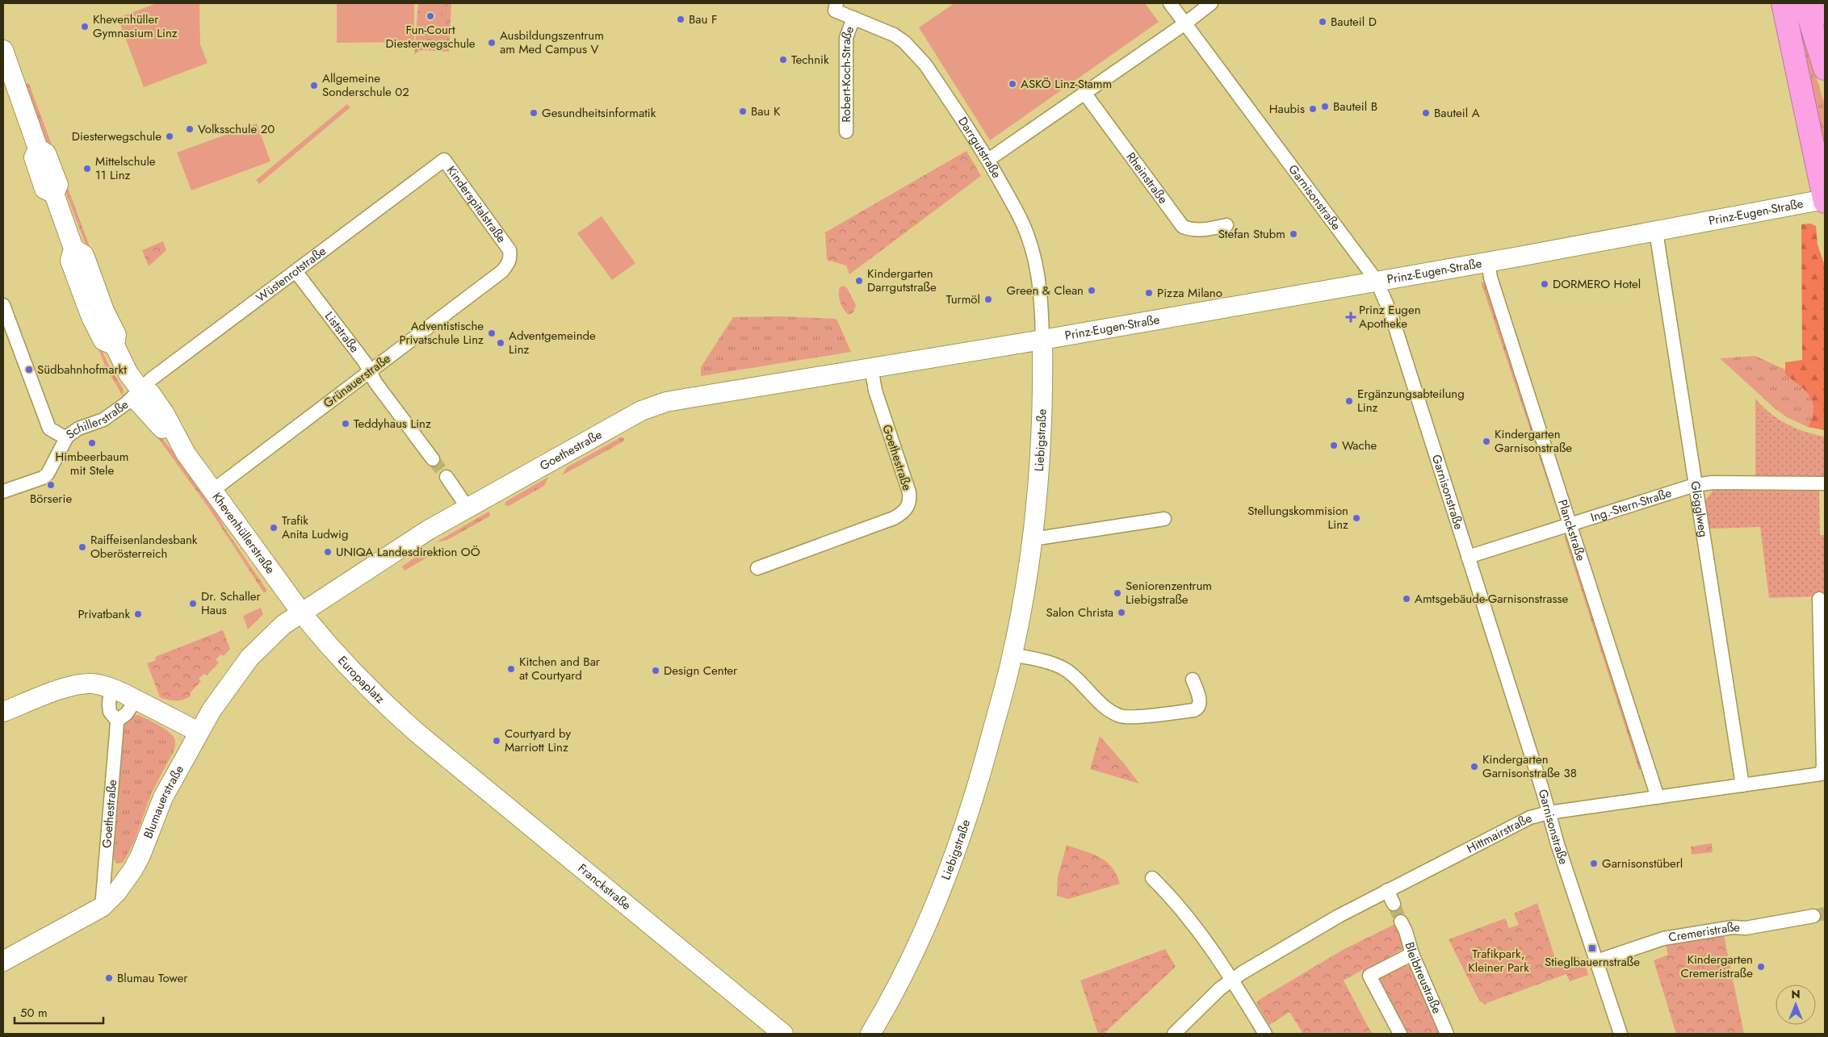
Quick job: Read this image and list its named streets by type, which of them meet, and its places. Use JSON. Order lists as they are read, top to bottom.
{
  "streets": {
    "main road": [
      "Prinz-Eugen-Straße",
      "Liebigstraße",
      "Goethestraße",
      "Khevenhüllerstraße",
      "Europaplatz",
      "Blumauerstraße",
      "Franckstraße"
    ],
    "street": [
      "Robert-Koch-Straße",
      "Darrgutstraße",
      "Rheinstraße",
      "Garnisonstraße",
      "Kinderspitalstraße",
      "Wüstenrotstraße",
      "Liststraße",
      "Grünauerstraße",
      "Schillerstraße",
      "Ing.-Stern-Straße",
      "Glögglweg",
      "Planckstraße",
      "Hittmairstraße",
      "Cremeristraße",
      "Bleibtreustraße"
    ]
  },
  "crossings": [
    ["Robert-Koch-Straße", "Darrgutstraße"],
    ["Darrgutstraße", "Prinz-Eugen-Straße"],
    ["Darrgutstraße", "Liebigstraße"],
    ["Darrgutstraße", "Goethestraße"],
    ["Garnisonstraße", "Prinz-Eugen-Straße"],
    ["Garnisonstraße", "Ing.-Stern-Straße"],
    ["Garnisonstraße", "Hittmairstraße"],
    ["Garnisonstraße", "Cremeristraße"],
    ["Kinderspitalstraße", "Wüstenrotstraße"],
    ["Kinderspitalstraße", "Grünauerstraße"],
    ["Prinz-Eugen-Straße", "Liebigstraße"],
    ["Prinz-Eugen-Straße", "Goethestraße"],
    ["Prinz-Eugen-Straße", "Glögglweg"],
    ["Prinz-Eugen-Straße", "Planckstraße"],
    ["Wüstenrotstraße", "Liststraße"],
    ["Wüstenrotstraße", "Schillerstraße"],
    ["Wüstenrotstraße", "Khevenhüllerstraße"],
    ["Liststraße", "Grünauerstraße"],
    ["Grünauerstraße", "Khevenhüllerstraße"],
    ["Schillerstraße", "Khevenhüllerstraße"],
    ["Liebigstraße", "Goethestraße"],
    ["Goethestraße", "Khevenhüllerstraße"],
    ["Goethestraße", "Europaplatz"],
    ["Goethestraße", "Blumauerstraße"],
    ["Ing.-Stern-Straße", "Glögglweg"],
    ["Ing.-Stern-Straße", "Planckstraße"],
    ["Glögglweg", "Hittmairstraße"],
    ["Planckstraße", "Hittmairstraße"],
    ["Khevenhüllerstraße", "Europaplatz"],
    ["Khevenhüllerstraße", "Blumauerstraße"],
    ["Europaplatz", "Blumauerstraße"],
    ["Europaplatz", "Franckstraße"]
  ],
  "parks": ["Trafikpark, Kleiner Park"],
  "places": {
    "other": [
      "Fun-Court Diesterwegschule",
      "Bau F",
      "Bauteil D",
      "Khevenhüller Gymnasium Linz",
      "Ausbildungszentrum am Med Campus V",
      "Technik",
      "ASKÖ Linz-Stamm",
      "Allgemeine Sonderschule 02",
      "Bauteil B",
      "Haubis",
      "Bau K",
      "Gesundheitsinformatik",
      "Bauteil A",
      "Volksschule 20",
      "Diesterwegschule",
      "Mittelschule 11 Linz",
      "Stefan Stubm",
      "Kindergarten Darrgutstraße",
      "DORMERO Hotel",
      "Green & Clean",
      "Pizza Milano",
      "Turmöl",
      "Adventistische Privatschule Linz",
      "Adventgemeinde Linz",
      "Südbahnhofmarkt",
      "Ergänzungsabteilung Linz",
      "Teddyhaus Linz",
      "Kindergarten Garnisonstraße",
      "Himbeerbaum mit Stele",
      "Wache",
      "Börserie",
      "Stellungskommision Linz",
      "Trafik Anita Ludwig",
      "Raiffeisenlandesbank Oberösterreich",
      "UNIQA Landesdirektion OÖ",
      "Seniorenzentrum Liebigstraße",
      "Amtsgebäude-Garnisonstrasse",
      "Dr. Schaller Haus",
      "Salon Christa",
      "Privatbank",
      "Kitchen and Bar at Courtyard",
      "Design Center",
      "Courtyard by Marriott Linz",
      "Kindergarten Garnisonstraße 38",
      "Garnisonstüberl",
      "Kindergarten Cremeristraße",
      "Blumau Tower"
    ],
    "health": ["Prinz Eugen Apotheke"],
    "transit": ["Stieglbauernstraße"]
  },
  "scale_bar": "50 m",
  "north": "top"
}
